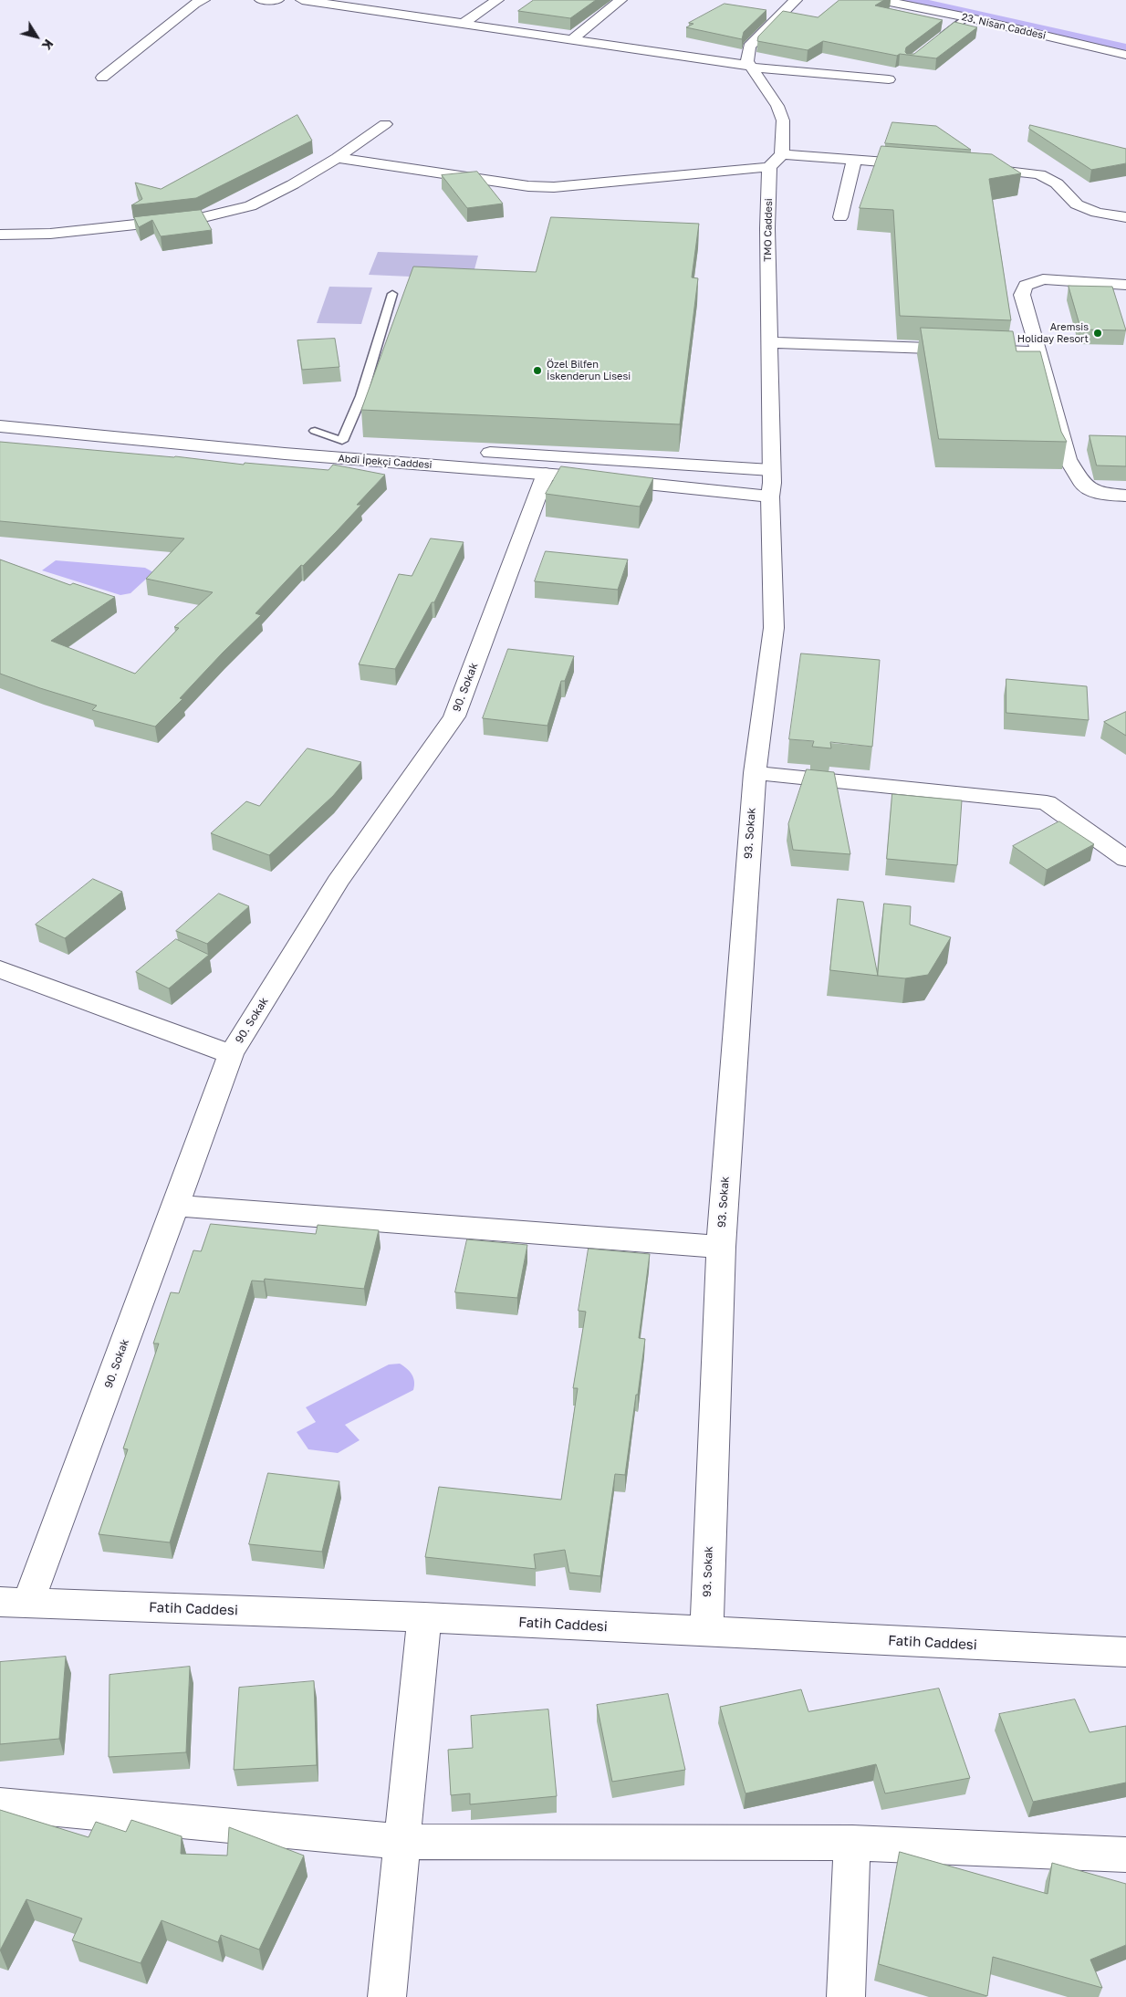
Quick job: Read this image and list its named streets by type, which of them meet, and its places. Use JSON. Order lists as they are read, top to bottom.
{
  "streets": {
    "street": [
      "23. Nisan Caddesi",
      "TMO Caddesi",
      "Abdi İpekçi Caddesi",
      "90. Sokak",
      "93. Sokak",
      "Fatih Caddesi"
    ]
  },
  "crossings": [
    ["TMO Caddesi", "Abdi İpekçi Caddesi"],
    ["TMO Caddesi", "93. Sokak"],
    ["Abdi İpekçi Caddesi", "90. Sokak"],
    ["Abdi İpekçi Caddesi", "93. Sokak"],
    ["90. Sokak", "Fatih Caddesi"],
    ["93. Sokak", "Fatih Caddesi"]
  ],
  "places": ["Aremsis Holiday Resort", "Özel Bilfen İskenderun Lisesi"],
  "north": "bottom right"
}
